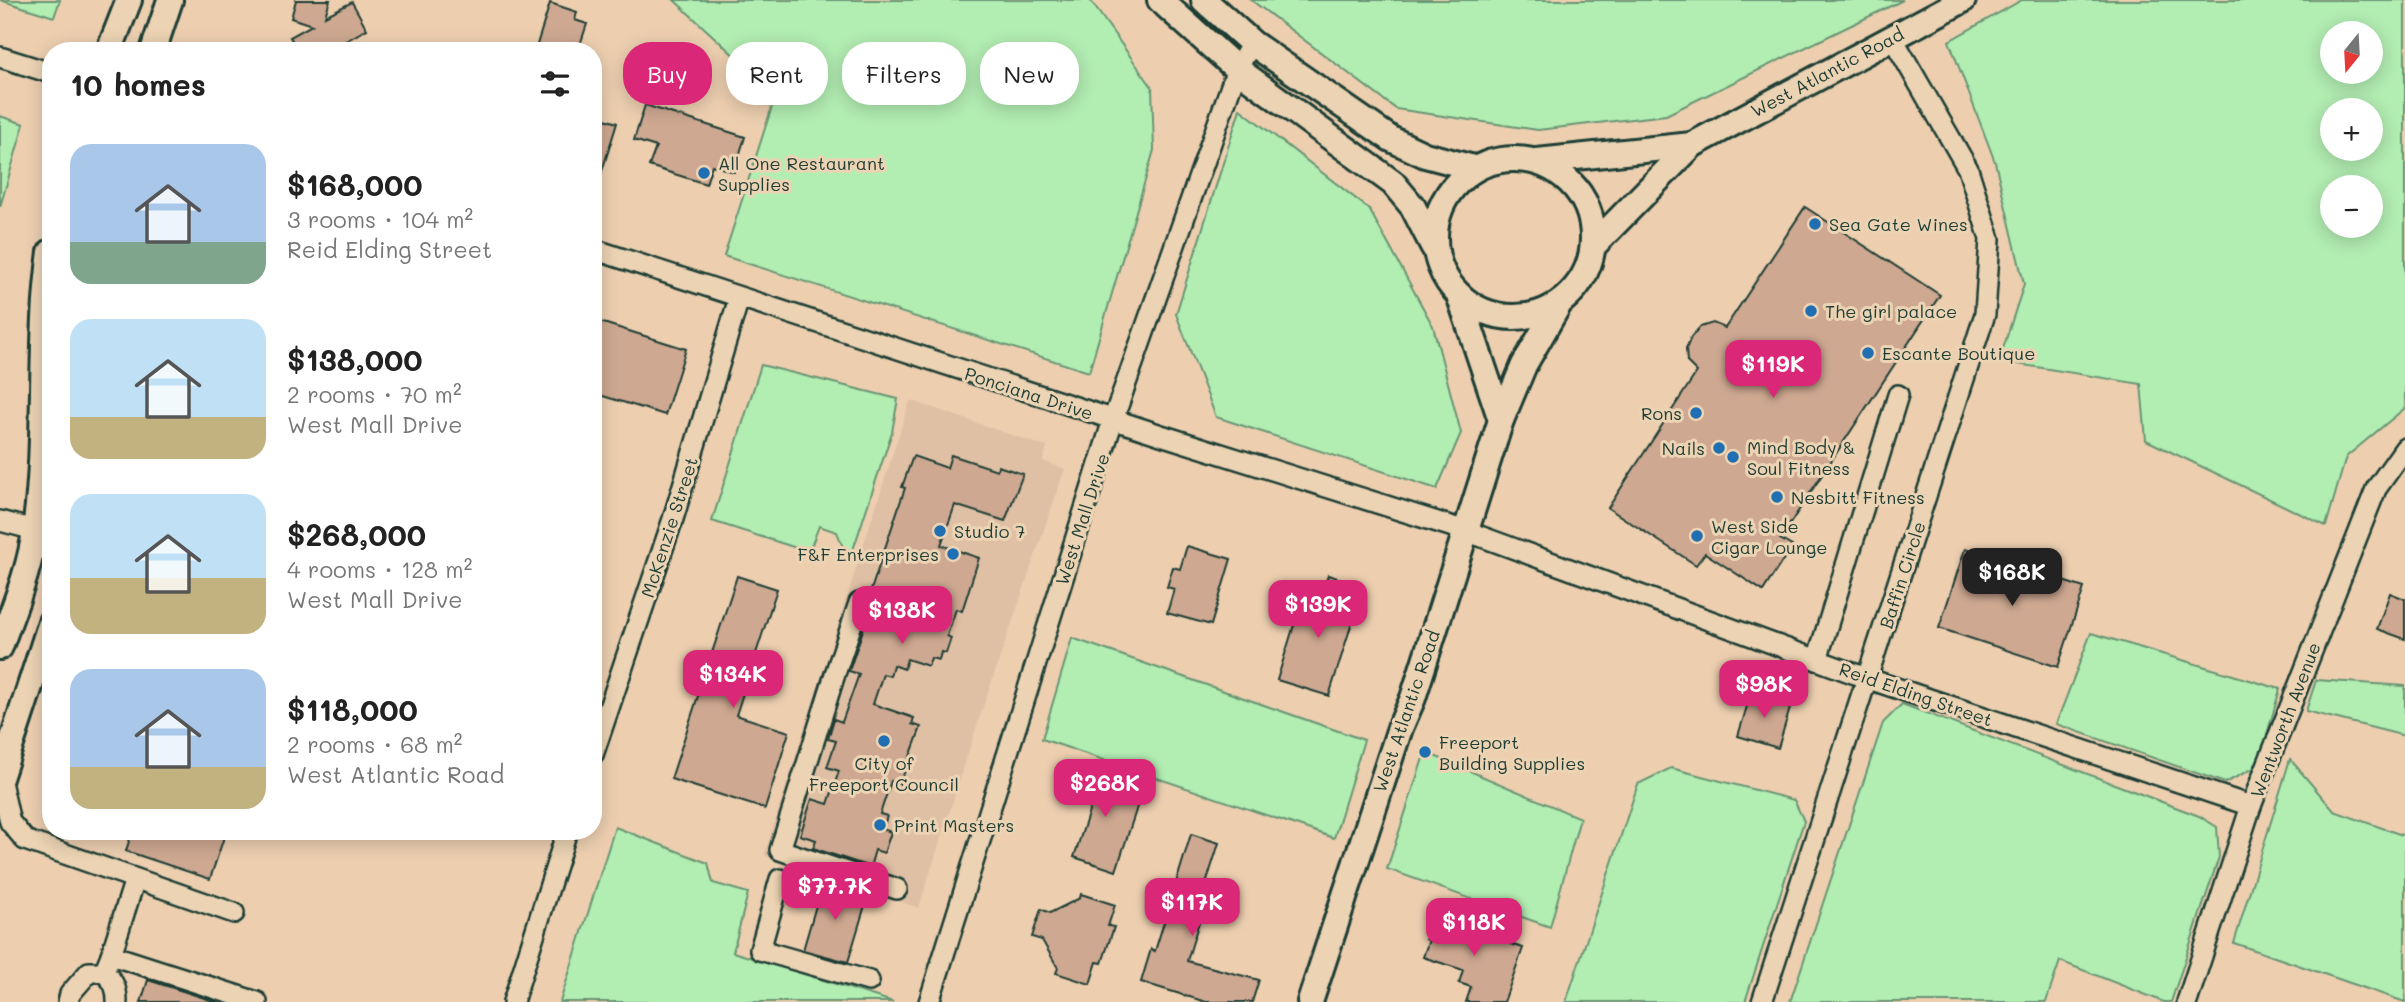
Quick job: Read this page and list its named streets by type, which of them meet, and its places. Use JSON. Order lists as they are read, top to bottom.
{
  "streets": {
    "main road": ["West Atlantic Road"],
    "street": [
      "Ponciana Drive",
      "West Mall Drive",
      "McKenzie Street",
      "Baffin Circle",
      "Reid Elding Street",
      "Wentworth Avenue"
    ]
  },
  "crossings": [
    ["West Atlantic Road", "Ponciana Drive"],
    ["West Atlantic Road", "Baffin Circle"],
    ["West Atlantic Road", "Reid Elding Street"],
    ["Ponciana Drive", "West Mall Drive"],
    ["Ponciana Drive", "McKenzie Street"],
    ["Ponciana Drive", "Reid Elding Street"],
    ["Baffin Circle", "Reid Elding Street"],
    ["Reid Elding Street", "Wentworth Avenue"]
  ],
  "places": [
    "All One Restaurant Supplies",
    "Sea Gate Wines",
    "The girl palace",
    "Escante Boutique",
    "Rons",
    "Nails",
    "Mind Body & Soul Fitness",
    "Nesbitt Fitness",
    "Studio 7",
    "West Side Cigar Lounge",
    "F&F Enterprises",
    "City of Freeport Council",
    "Freeport Building Supplies",
    "Print Masters"
  ],
  "north": "bottom",
  "page": {
    "map_buttons": ["+", "−"],
    "chip": [
      "Buy",
      "Rent",
      "Filters",
      "New"
    ],
    "heading": "10 homes",
    "list": [
      {
        "name": "$168,000",
        "note": "3 rooms · 104 m² · Reid Elding Street"
      },
      {
        "name": "$138,000",
        "note": "2 rooms · 70 m² · West Mall Drive"
      },
      {
        "name": "$268,000",
        "note": "4 rooms · 128 m² · West Mall Drive"
      },
      {
        "name": "$118,000",
        "note": "2 rooms · 68 m² · West Atlantic Road"
      }
    ],
    "price": [
      "$119K",
      "$168K",
      "$139K",
      "$138K",
      "$134K",
      "$98K",
      "$268K",
      "$77.7K",
      "$117K",
      "$118K"
    ]
  }
}
